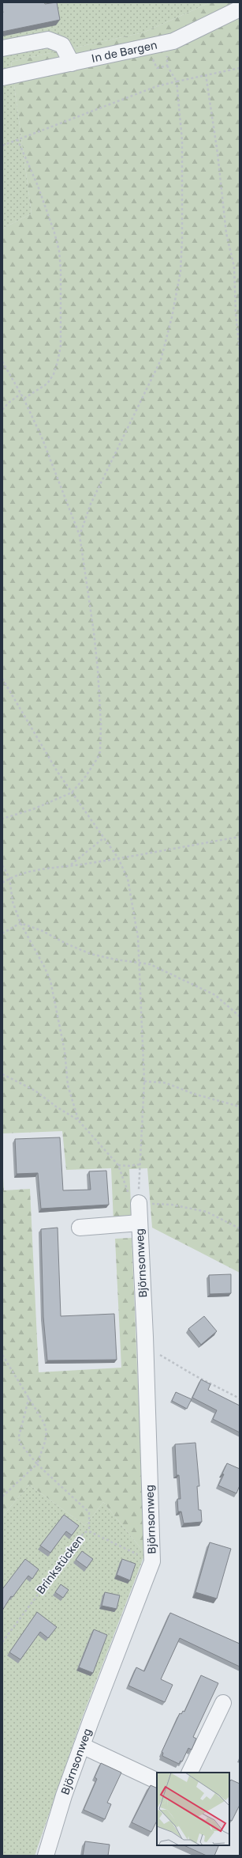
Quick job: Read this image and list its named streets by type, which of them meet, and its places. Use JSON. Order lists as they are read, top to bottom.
{
  "streets": {
    "street": ["In de Bargen", "Björnsonweg"],
    "path": ["Brinkstücken"]
  },
  "crossings": [
    ["Björnsonweg", "Brinkstücken"]
  ]
}
